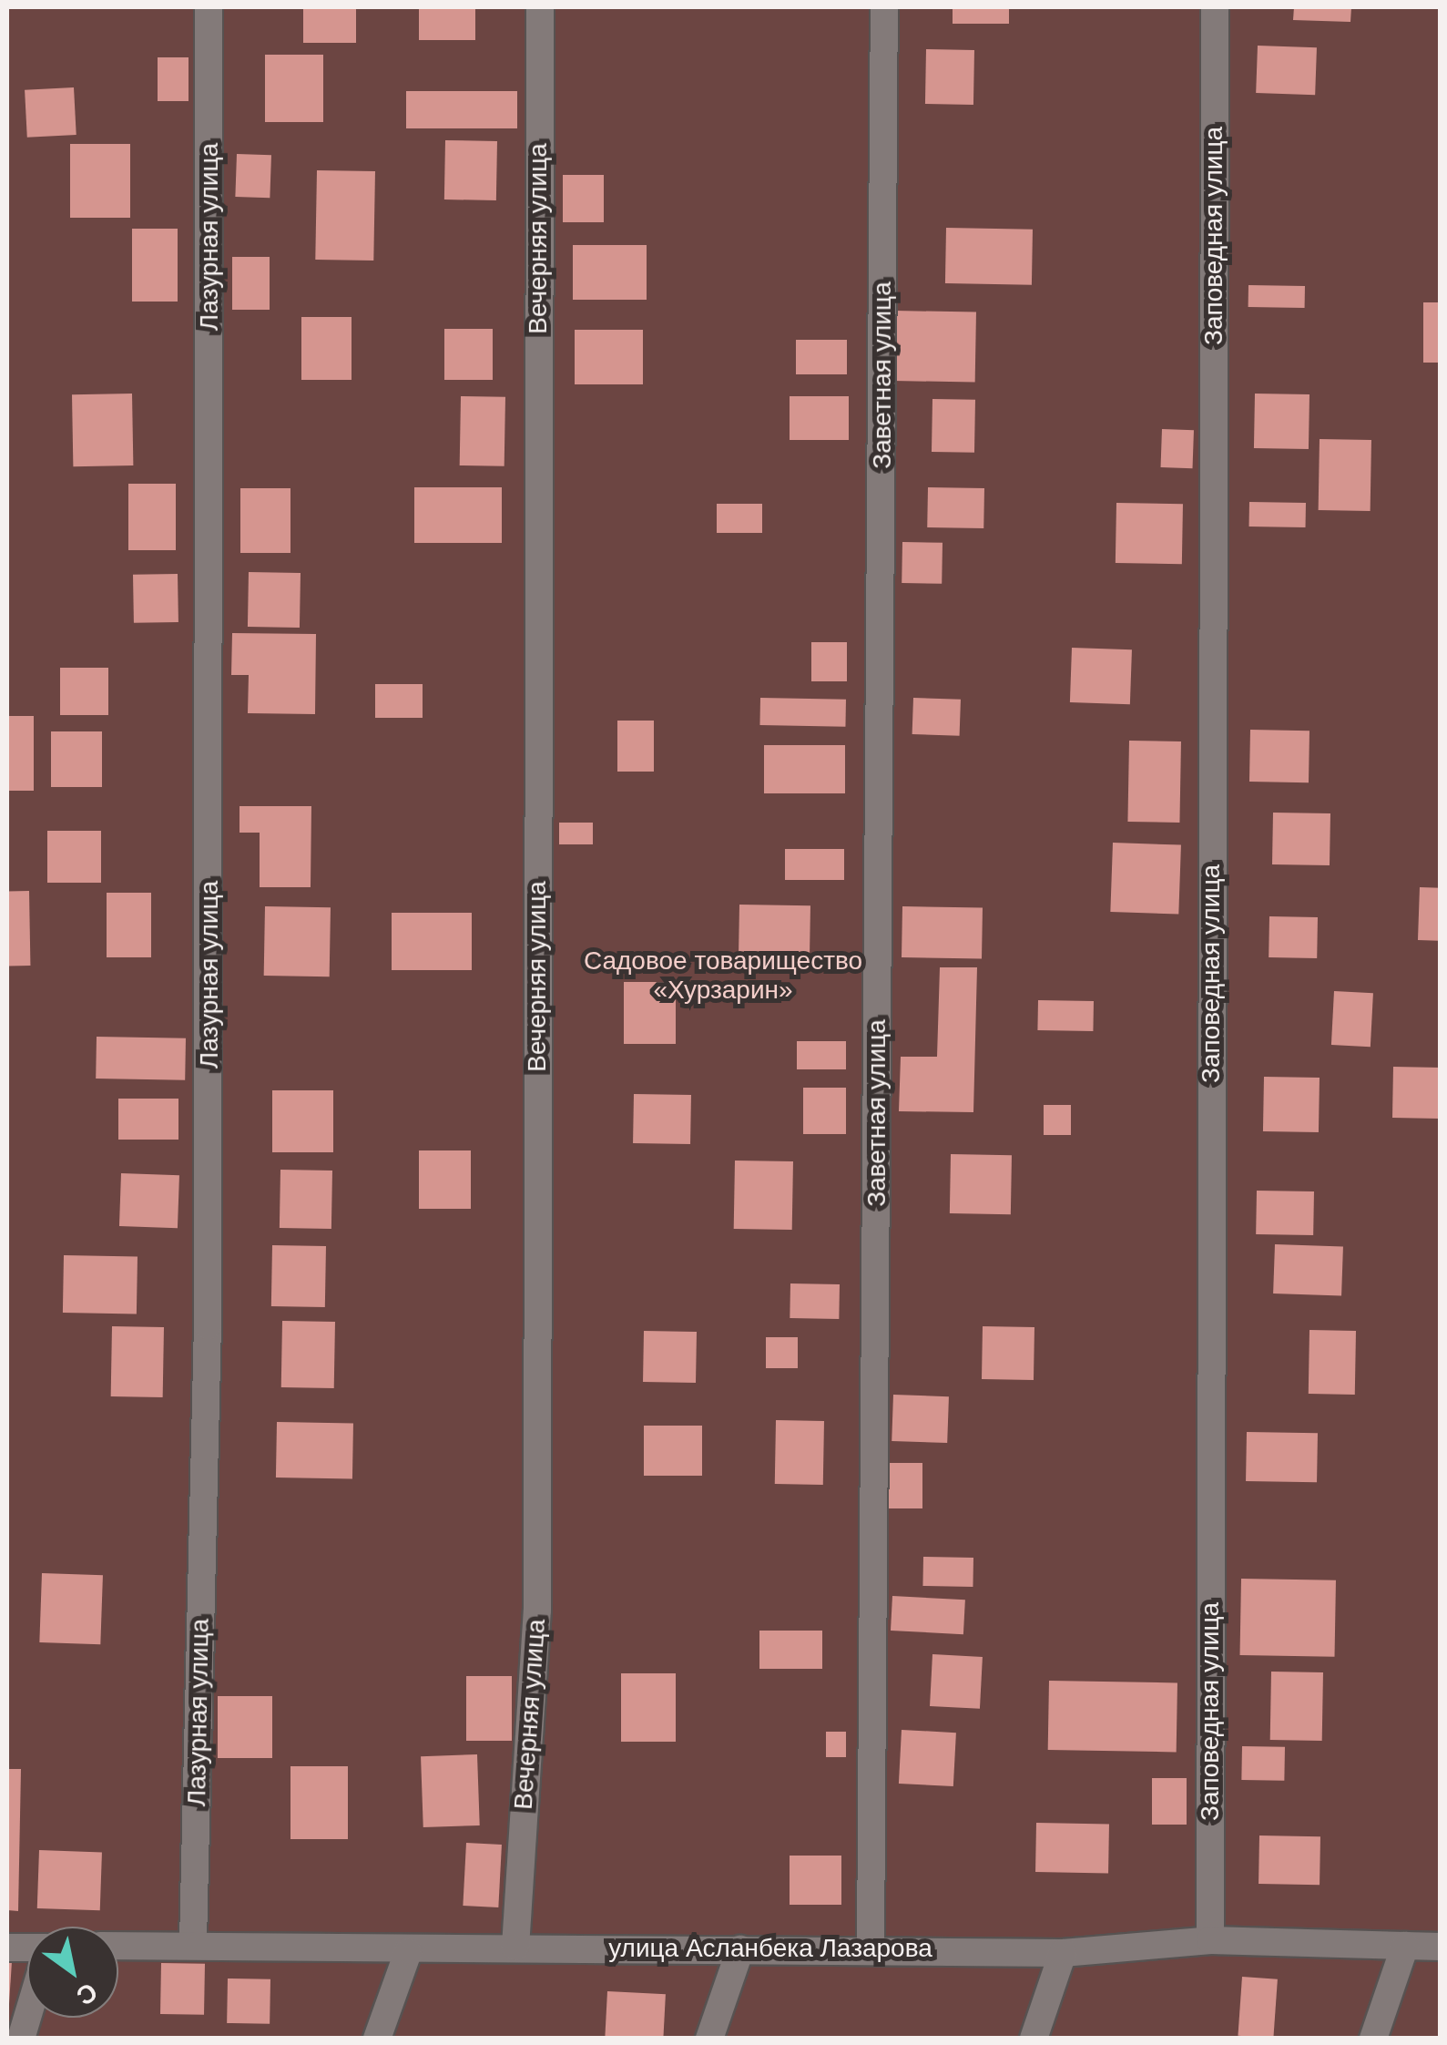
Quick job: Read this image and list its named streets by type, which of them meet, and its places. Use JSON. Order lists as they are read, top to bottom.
{
  "streets": {
    "street": [
      "Заповедная улица",
      "Лазурная улица",
      "Вечерняя улица",
      "Заветная улица",
      "улица Асланбека Лазарова"
    ]
  },
  "crossings": [
    ["Заповедная улица", "улица Асланбека Лазарова"],
    ["Лазурная улица", "улица Асланбека Лазарова"],
    ["Вечерняя улица", "улица Асланбека Лазарова"],
    ["Заветная улица", "улица Асланбека Лазарова"]
  ],
  "parks": ["Садовое товарищество «Хурзарин»"],
  "north": "bottom right"
}
